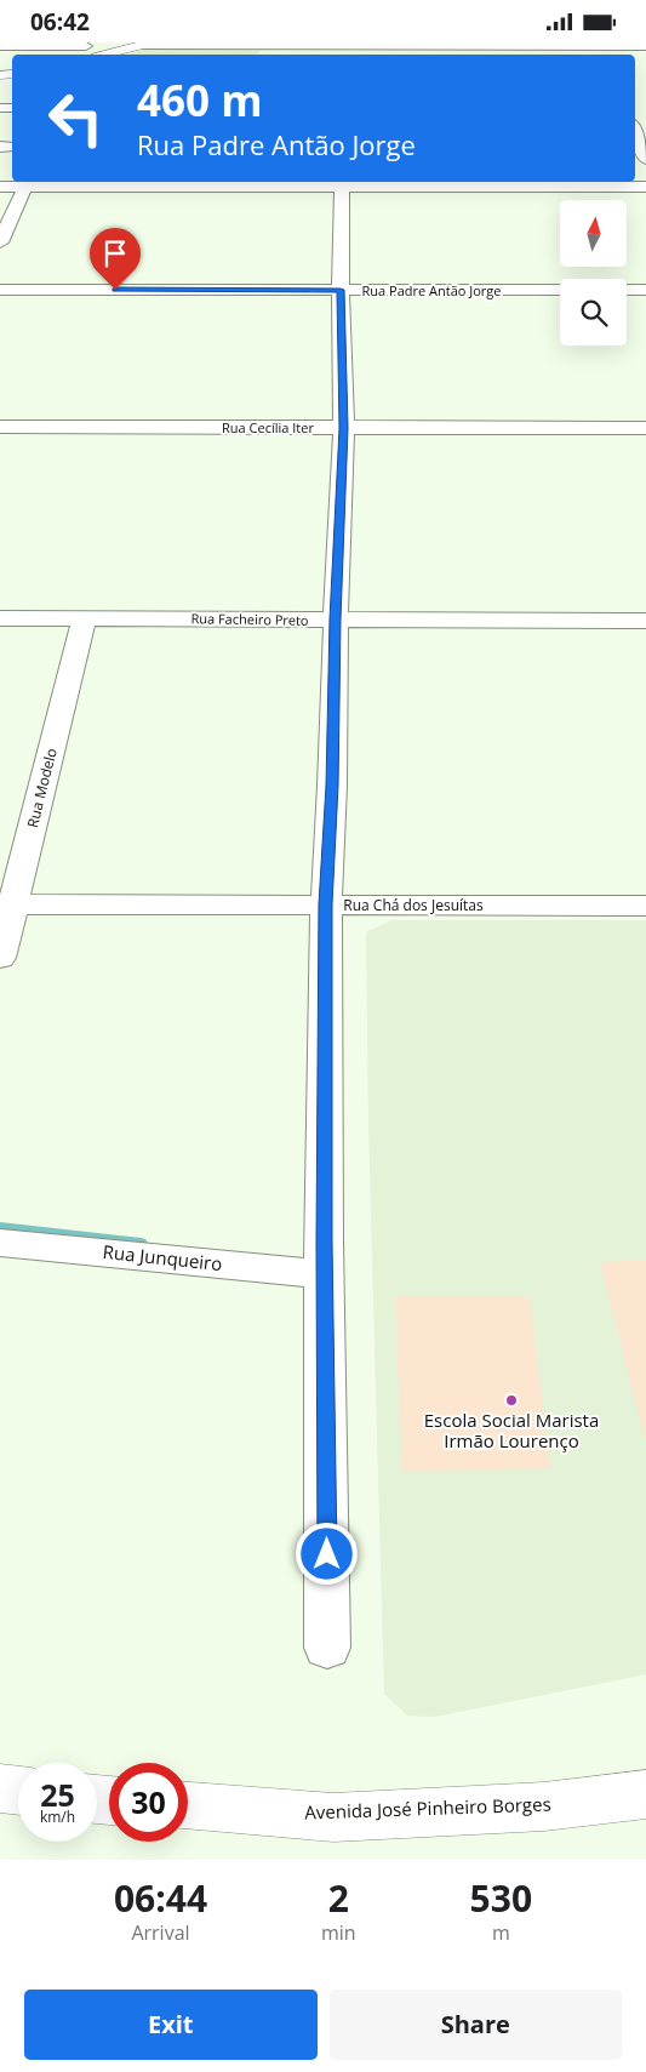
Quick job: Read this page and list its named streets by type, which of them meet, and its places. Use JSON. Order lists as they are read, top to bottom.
{
  "streets": {
    "main road": ["Avenida José Pinheiro Borges"],
    "street": [
      "Rua Padre Antão Jorge",
      "Rua Cecília Iter",
      "Rua Facheiro Preto",
      "Rua Modelo",
      "Rua Chá dos Jesuítas",
      "Rua Junqueiro"
    ]
  },
  "crossings": [
    ["Rua Facheiro Preto", "Rua Modelo"],
    ["Rua Modelo", "Rua Chá dos Jesuítas"]
  ],
  "places": ["Escola Social Marista Irmão Lourenço"],
  "north": "top",
  "page": {
    "status": "06:42",
    "turn": ["460 m", "Rua Padre Antão Jorge"],
    "speed": "25 km/h",
    "limit": "30",
    "eta": [
      "06:44",
      "Arrival",
      "2",
      "min",
      "530",
      "m"
    ],
    "buttons": ["Exit", "Share"]
  }
}
